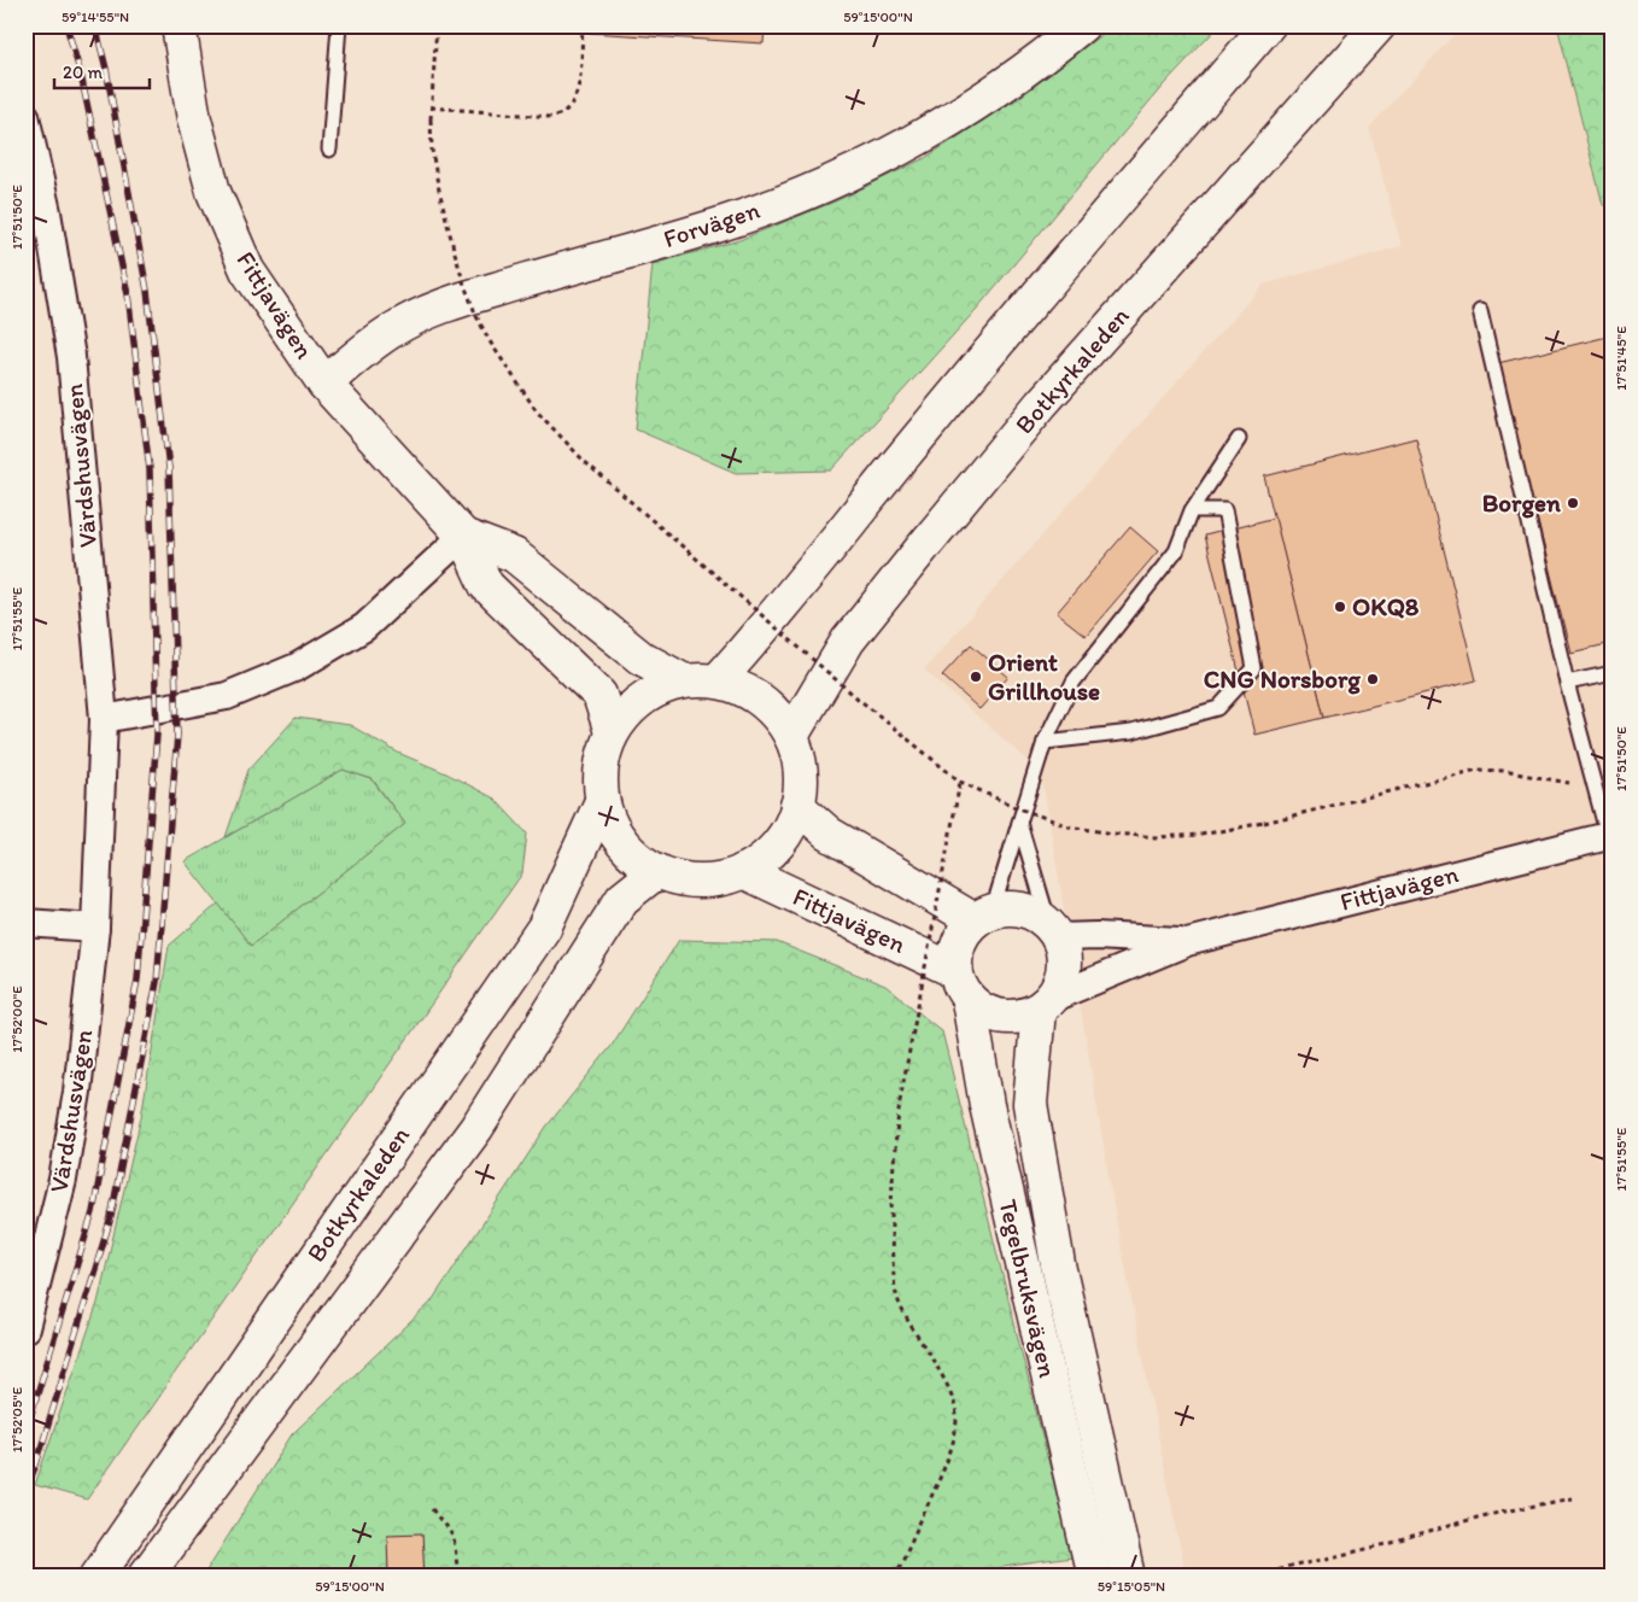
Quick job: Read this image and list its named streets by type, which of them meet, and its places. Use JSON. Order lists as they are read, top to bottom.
{
  "streets": {
    "main road": [
      "Forvägen",
      "Fittjavägen",
      "Botkyrkaleden",
      "Tegelbruksvägen"
    ],
    "street": ["Värdshusvägen"]
  },
  "crossings": [
    ["Forvägen", "Fittjavägen"],
    ["Fittjavägen", "Botkyrkaleden"],
    ["Fittjavägen", "Tegelbruksvägen"]
  ],
  "places": [
    "Borgen",
    "OKQ8",
    "Orient Grillhouse",
    "CNG Norsborg"
  ],
  "scale_bar": "20 m",
  "coordinates": [
    "59°14'55\"N",
    "59°15'00\"N",
    "17°51'50\"E",
    "17°51'45\"E",
    "17°51'55\"E",
    "17°52'00\"E",
    "17°52'05\"E",
    "59°15'05\"N"
  ]
}
